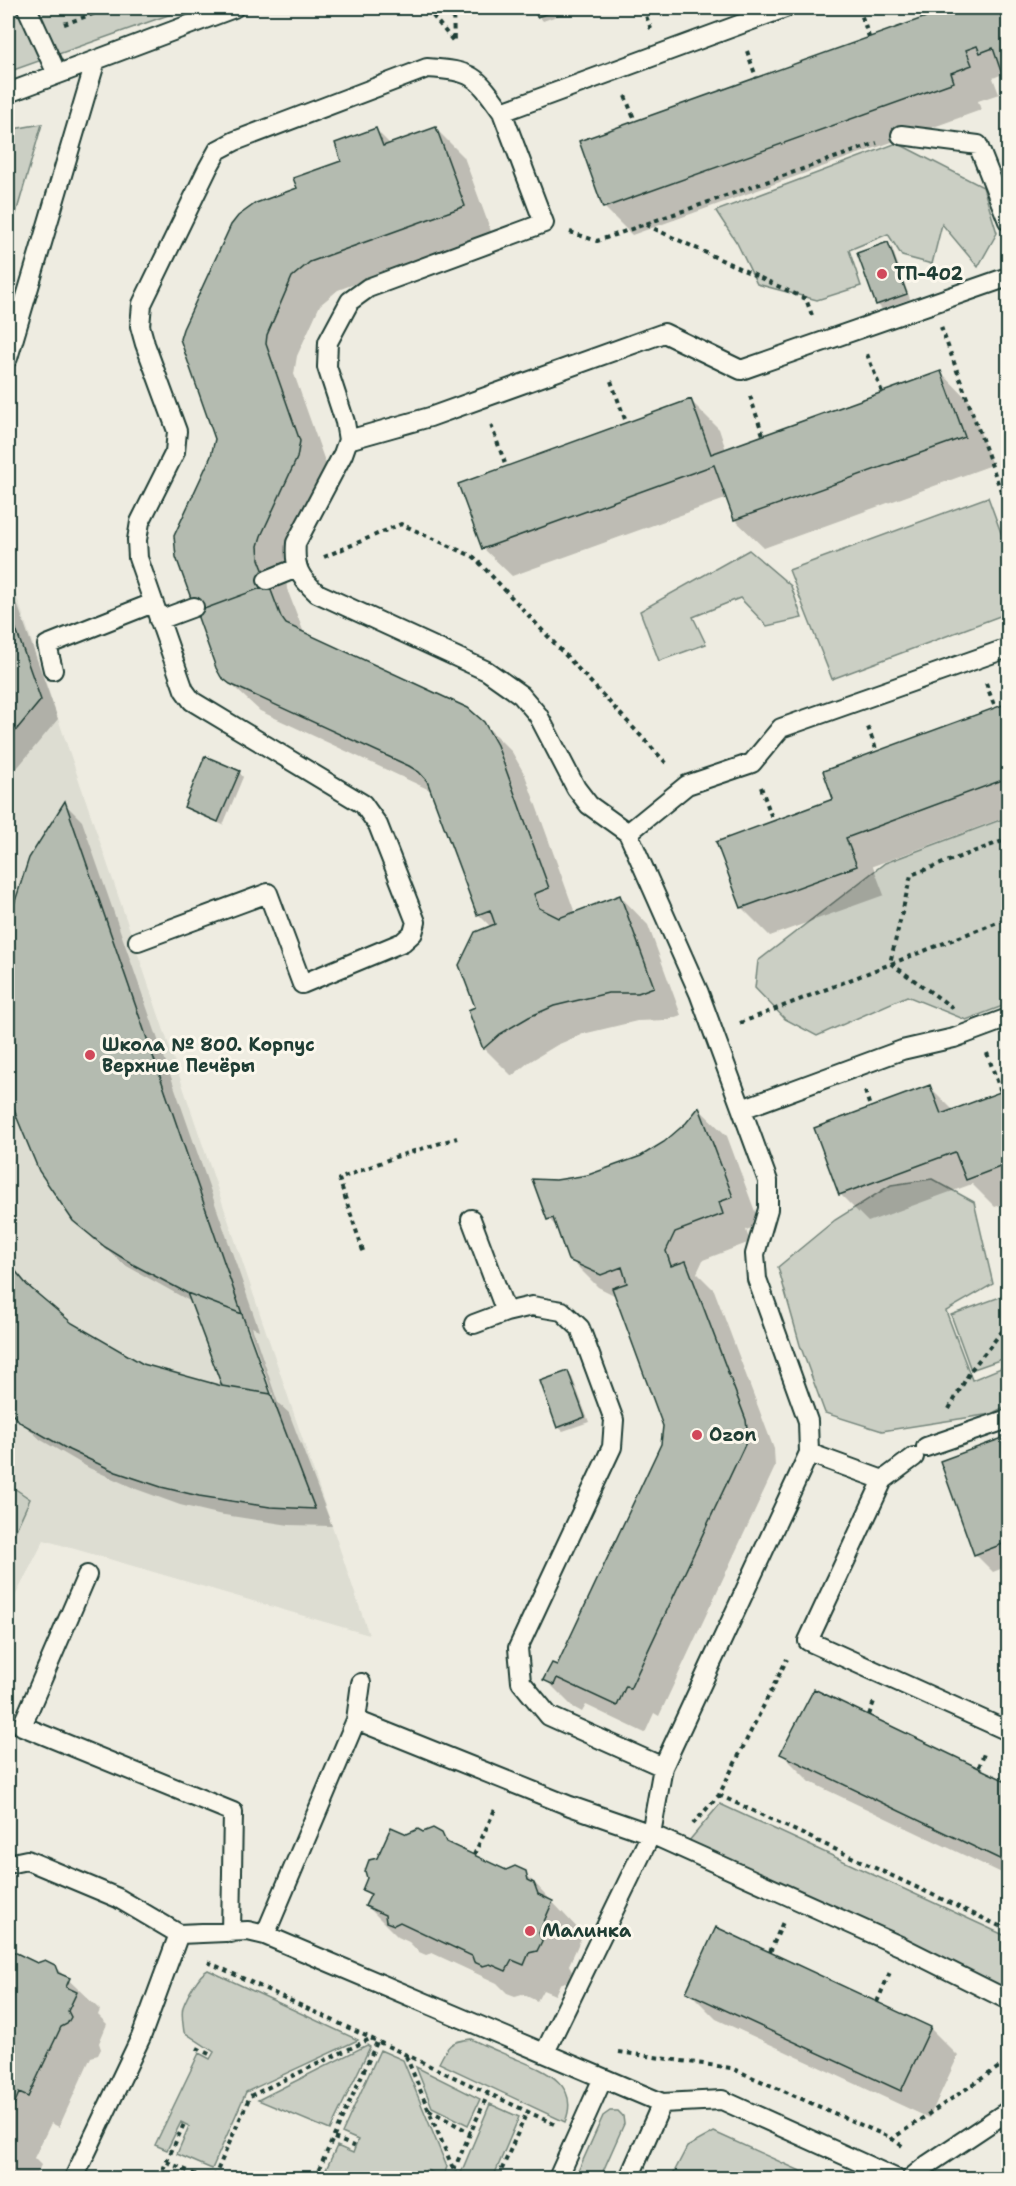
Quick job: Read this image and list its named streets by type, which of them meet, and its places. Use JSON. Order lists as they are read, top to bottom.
{
  "places": [
    "ТП-402",
    "Школа № 800. Корпус Верхние Печёры",
    "Ozon",
    "Малинка"
  ]
}
